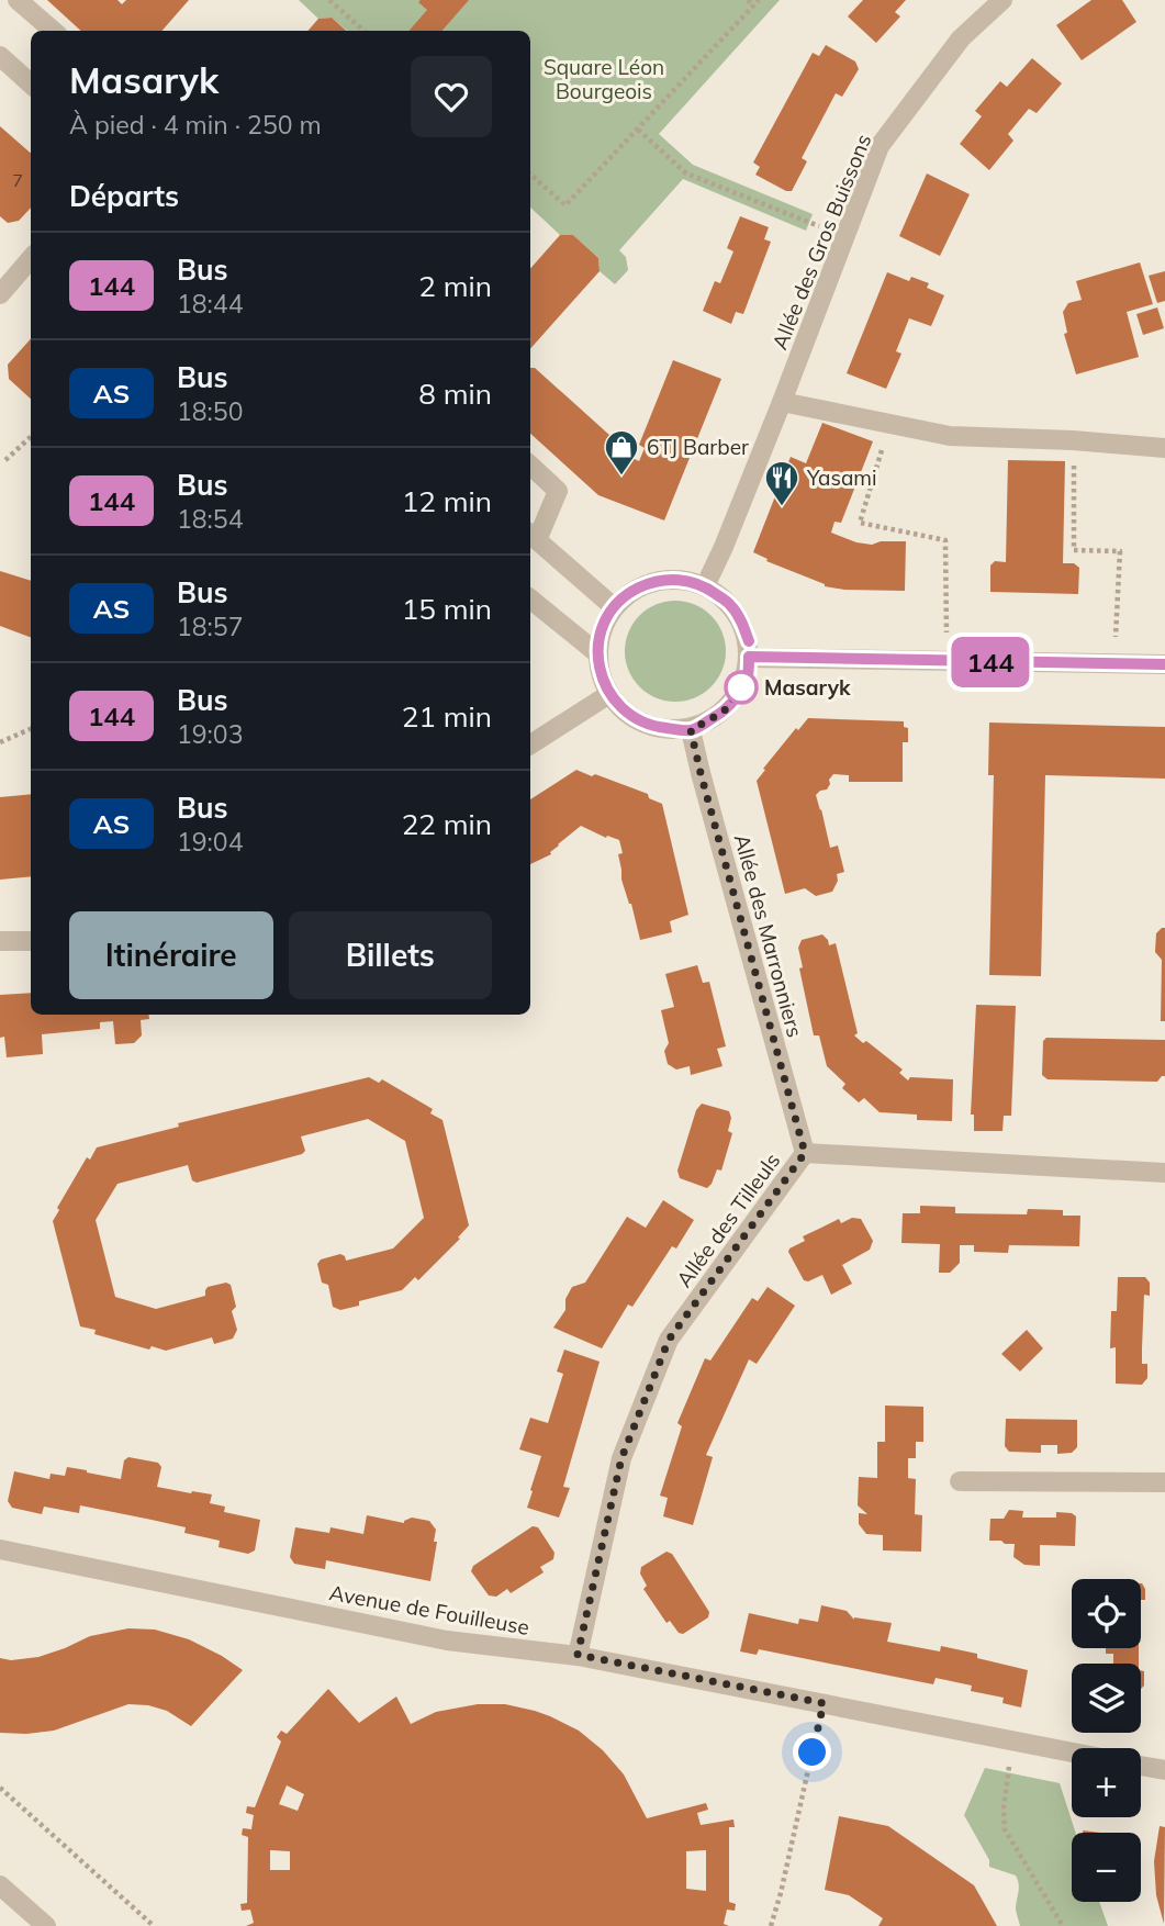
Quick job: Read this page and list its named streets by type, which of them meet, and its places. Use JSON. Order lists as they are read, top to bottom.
{
  "streets": {
    "street": [
      "Allée des Gros Buissons",
      "Allée des Marronniers",
      "Allée des Tilleuls",
      "Avenue de Fouilleuse"
    ]
  },
  "crossings": [
    ["Allée des Gros Buissons", "Allée des Marronniers"],
    ["Allée des Marronniers", "Allée des Tilleuls"],
    ["Allée des Tilleuls", "Avenue de Fouilleuse"]
  ],
  "parks": ["Square Léon Bourgeois"],
  "places": {
    "shop": ["6TJ Barber"],
    "restaurant": ["Yasami"],
    "other": ["Masaryk"]
  },
  "lines": ["bus line 144"],
  "house_numbers": ["7"],
  "page": {
    "on_map": "144",
    "heading": [
      ["Masaryk", "À pied · 4 min · 250 m"],
      "Départs"
    ],
    "list": [
      {
        "mark": "144",
        "name": "Bus",
        "note": "18:44",
        "value": "2 min"
      },
      {
        "mark": "AS",
        "name": "Bus",
        "note": "18:50",
        "value": "8 min"
      },
      {
        "mark": "144",
        "name": "Bus",
        "note": "18:54",
        "value": "12 min"
      },
      {
        "mark": "AS",
        "name": "Bus",
        "note": "18:57",
        "value": "15 min"
      },
      {
        "mark": "144",
        "name": "Bus",
        "note": "19:03",
        "value": "21 min"
      },
      {
        "mark": "AS",
        "name": "Bus",
        "note": "19:04",
        "value": "22 min"
      }
    ],
    "buttons": ["Itinéraire", "Billets"],
    "map_buttons": ["+", "−"]
  }
}
